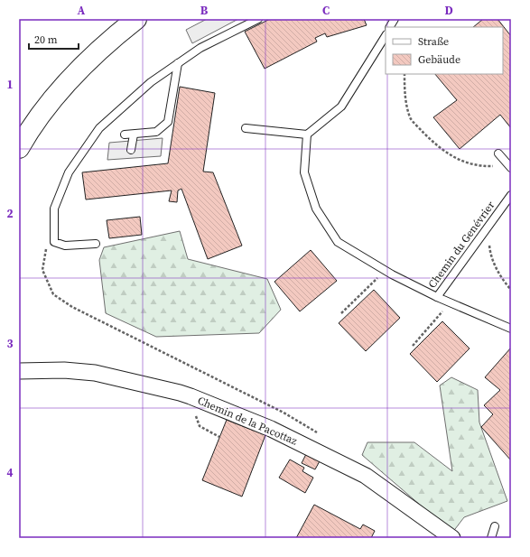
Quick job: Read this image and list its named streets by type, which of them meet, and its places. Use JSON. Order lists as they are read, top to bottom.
{
  "streets": {
    "street": ["Chemin de la Pacottaz"],
    "lane": ["Chemin du Genévrier"]
  },
  "legend": ["Straße", "Gebäude"],
  "scale_bar": "20 m",
  "grid": {
    "columns": [
      "A",
      "B",
      "C",
      "D"
    ],
    "rows": [
      "1",
      "2",
      "3",
      "4"
    ]
  }
}
